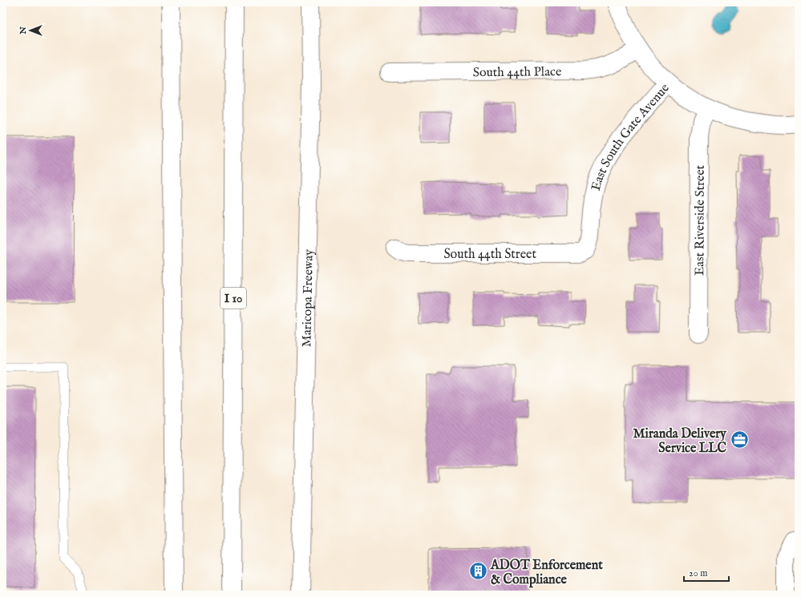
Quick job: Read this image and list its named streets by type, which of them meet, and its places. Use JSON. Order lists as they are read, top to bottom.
{
  "streets": {
    "main road": [
      "South 44th Place",
      "East South Gate Avenue",
      "East Riverside Street",
      "South 44th Street",
      "I 10",
      "Maricopa Freeway"
    ]
  },
  "crossings": [
    ["South 44th Place", "East South Gate Avenue"],
    ["East South Gate Avenue", "South 44th Street"]
  ],
  "places": {
    "office": ["Miranda Delivery Service LLC"],
    "building": ["ADOT Enforcement & Compliance"]
  },
  "scale_bar": "20 m",
  "north": "left"
}
